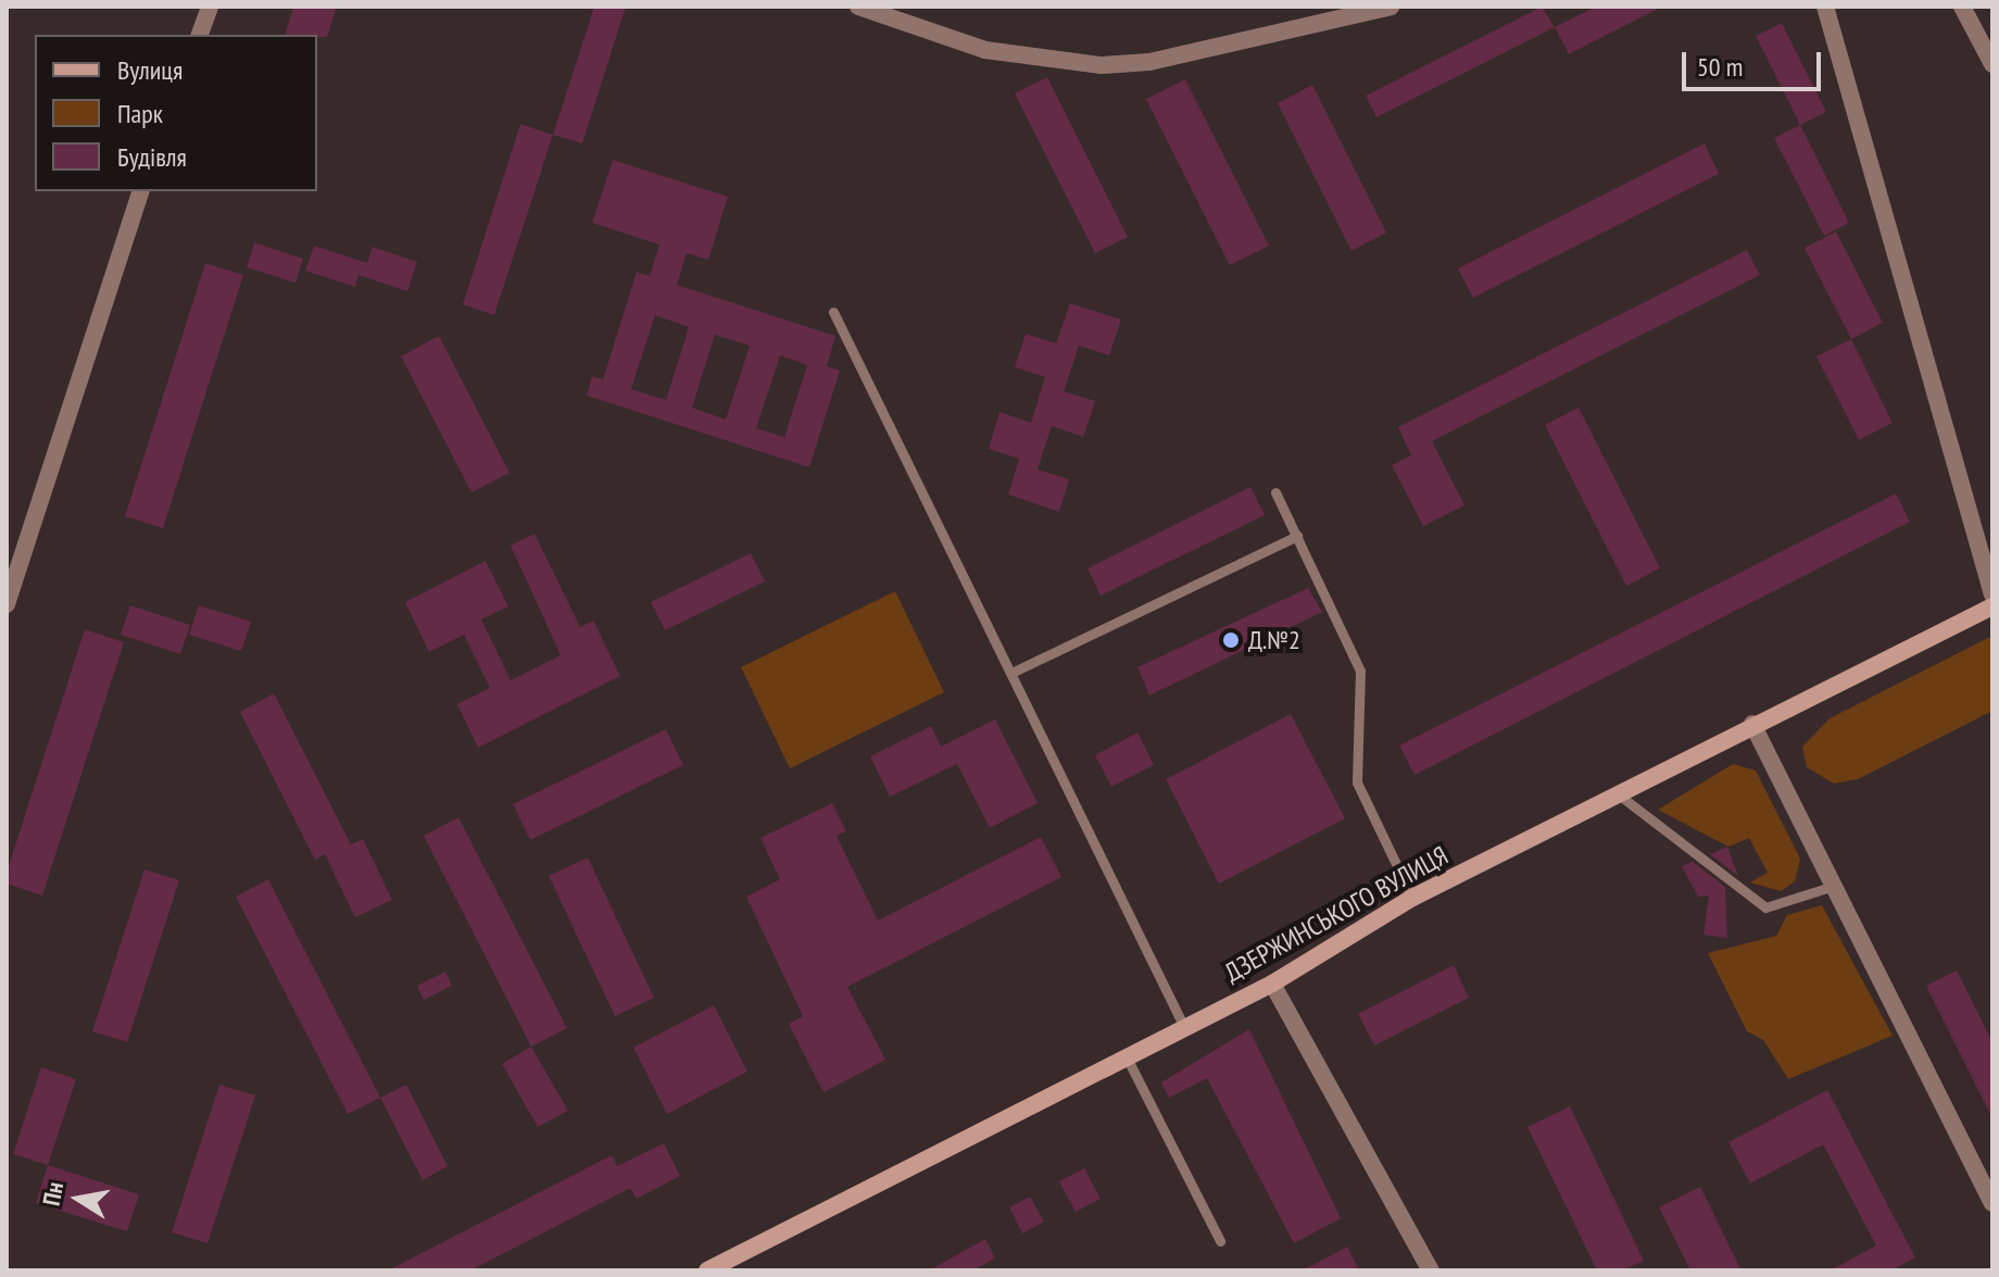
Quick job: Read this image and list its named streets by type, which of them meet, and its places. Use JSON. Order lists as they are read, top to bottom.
{
  "streets": {
    "main road": ["ДЗЕРЖИНСЬКОГО ВУЛИЦЯ"]
  },
  "places": ["Д.№2"],
  "legend": ["Вулиця", "Парк", "Будівля"],
  "scale_bar": "50 m",
  "north": "left"
}
